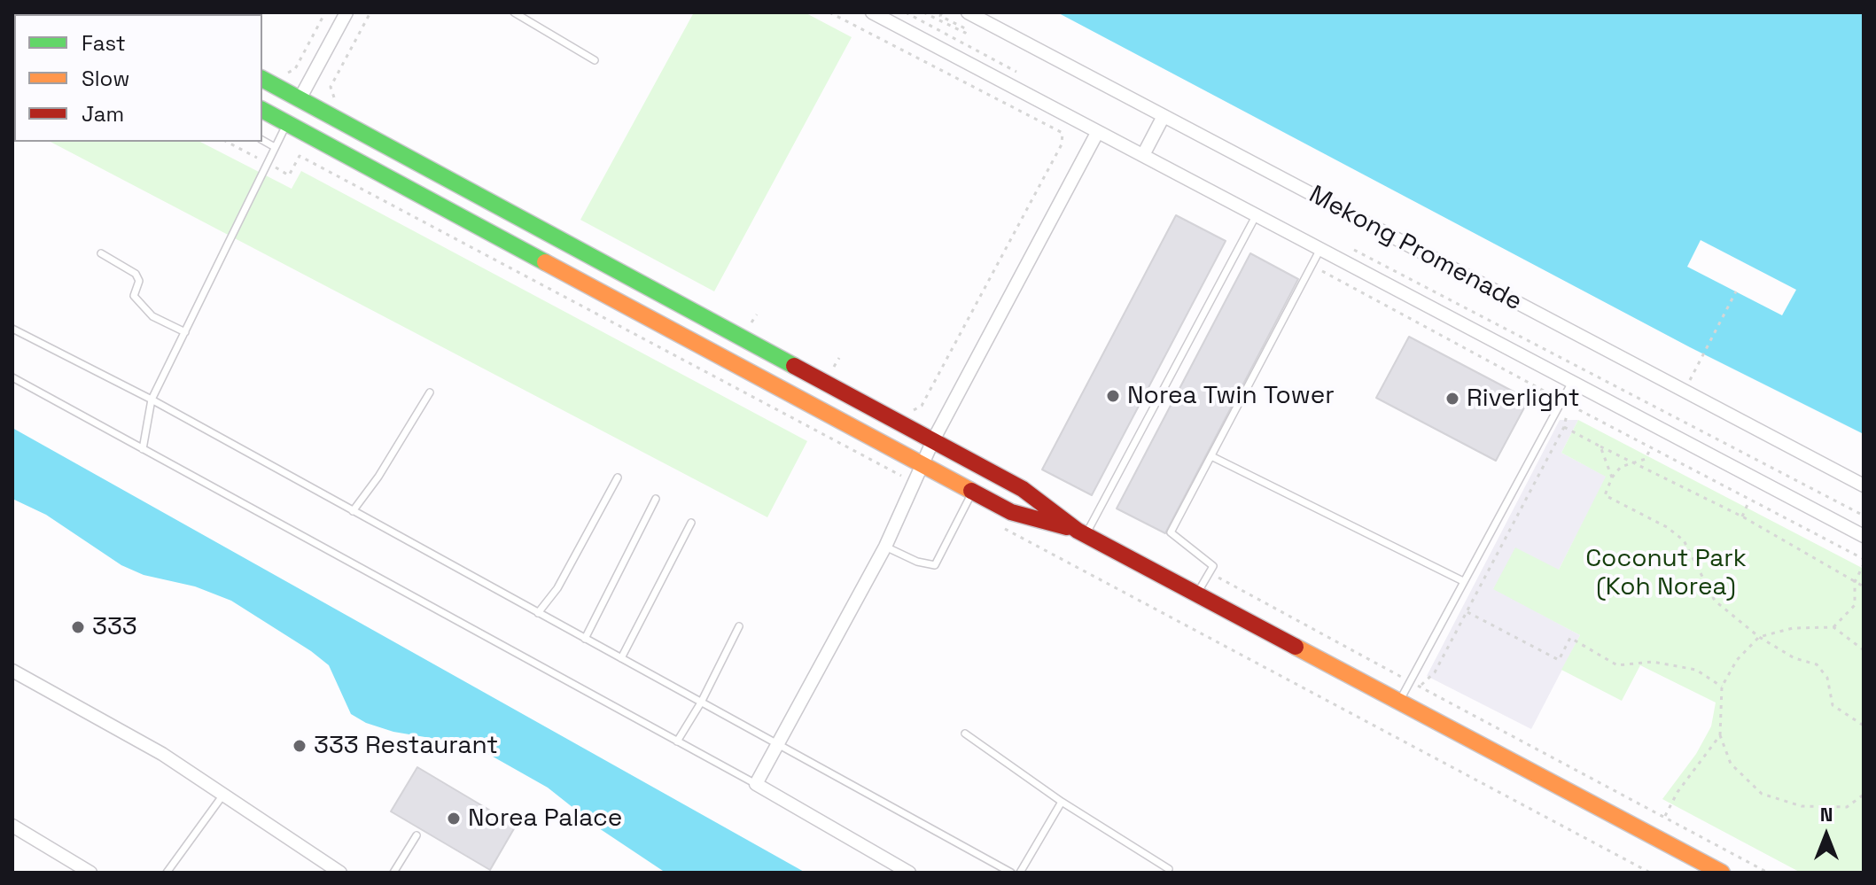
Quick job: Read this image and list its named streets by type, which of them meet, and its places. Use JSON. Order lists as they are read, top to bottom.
{
  "streets": {
    "street": ["Mekong Promenade"]
  },
  "parks": ["Coconut Park (Koh Norea)"],
  "places": [
    "Norea Twin Tower",
    "Riverlight",
    "333",
    "333 Restaurant",
    "Norea Palace"
  ],
  "legend": ["Fast", "Slow", "Jam"],
  "north": "top"
}
